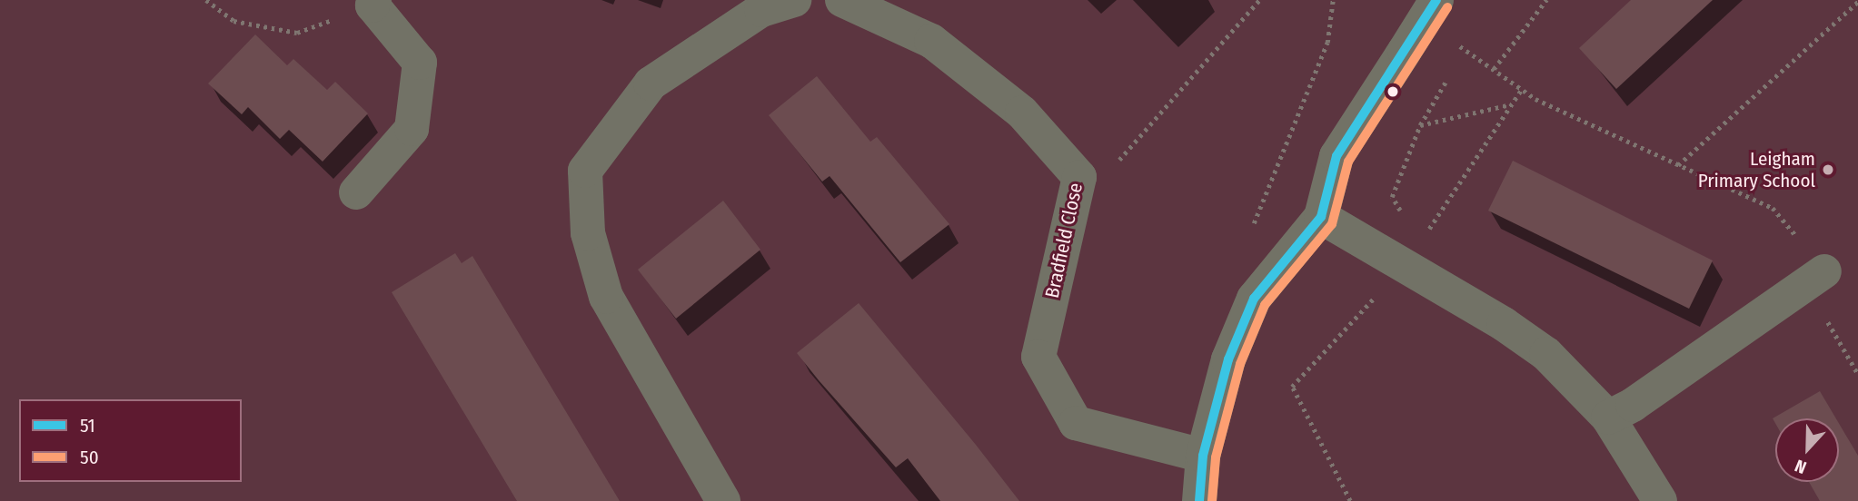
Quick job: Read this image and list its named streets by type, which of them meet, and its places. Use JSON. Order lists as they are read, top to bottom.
{
  "streets": {
    "street": ["Bradfield Close"]
  },
  "places": ["Leigham Primary School"],
  "lines": ["transit line 51", "transit line 50"],
  "legend": ["51", "50"],
  "north": "bottom"
}
